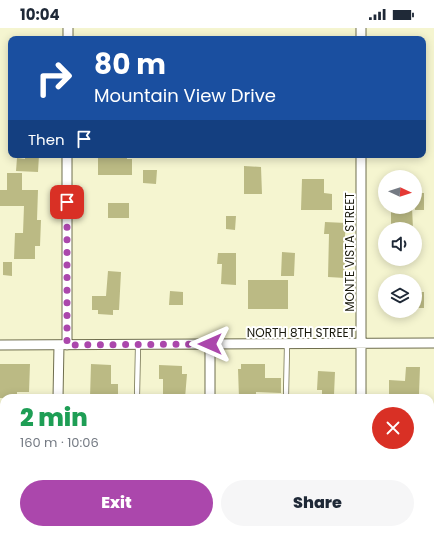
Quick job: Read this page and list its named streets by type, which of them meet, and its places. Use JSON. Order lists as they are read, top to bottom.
{
  "streets": {
    "street": ["MONTE VISTA STREET", "NORTH 8TH STREET"]
  },
  "crossings": [
    ["MONTE VISTA STREET", "NORTH 8TH STREET"]
  ],
  "north": "right",
  "page": {
    "status": "10:04",
    "turn": ["80 m", "Mountain View Drive"],
    "then": "Then",
    "heading": ["2 min", "160 m · 10:06"],
    "buttons": ["Exit", "Share"]
  }
}
